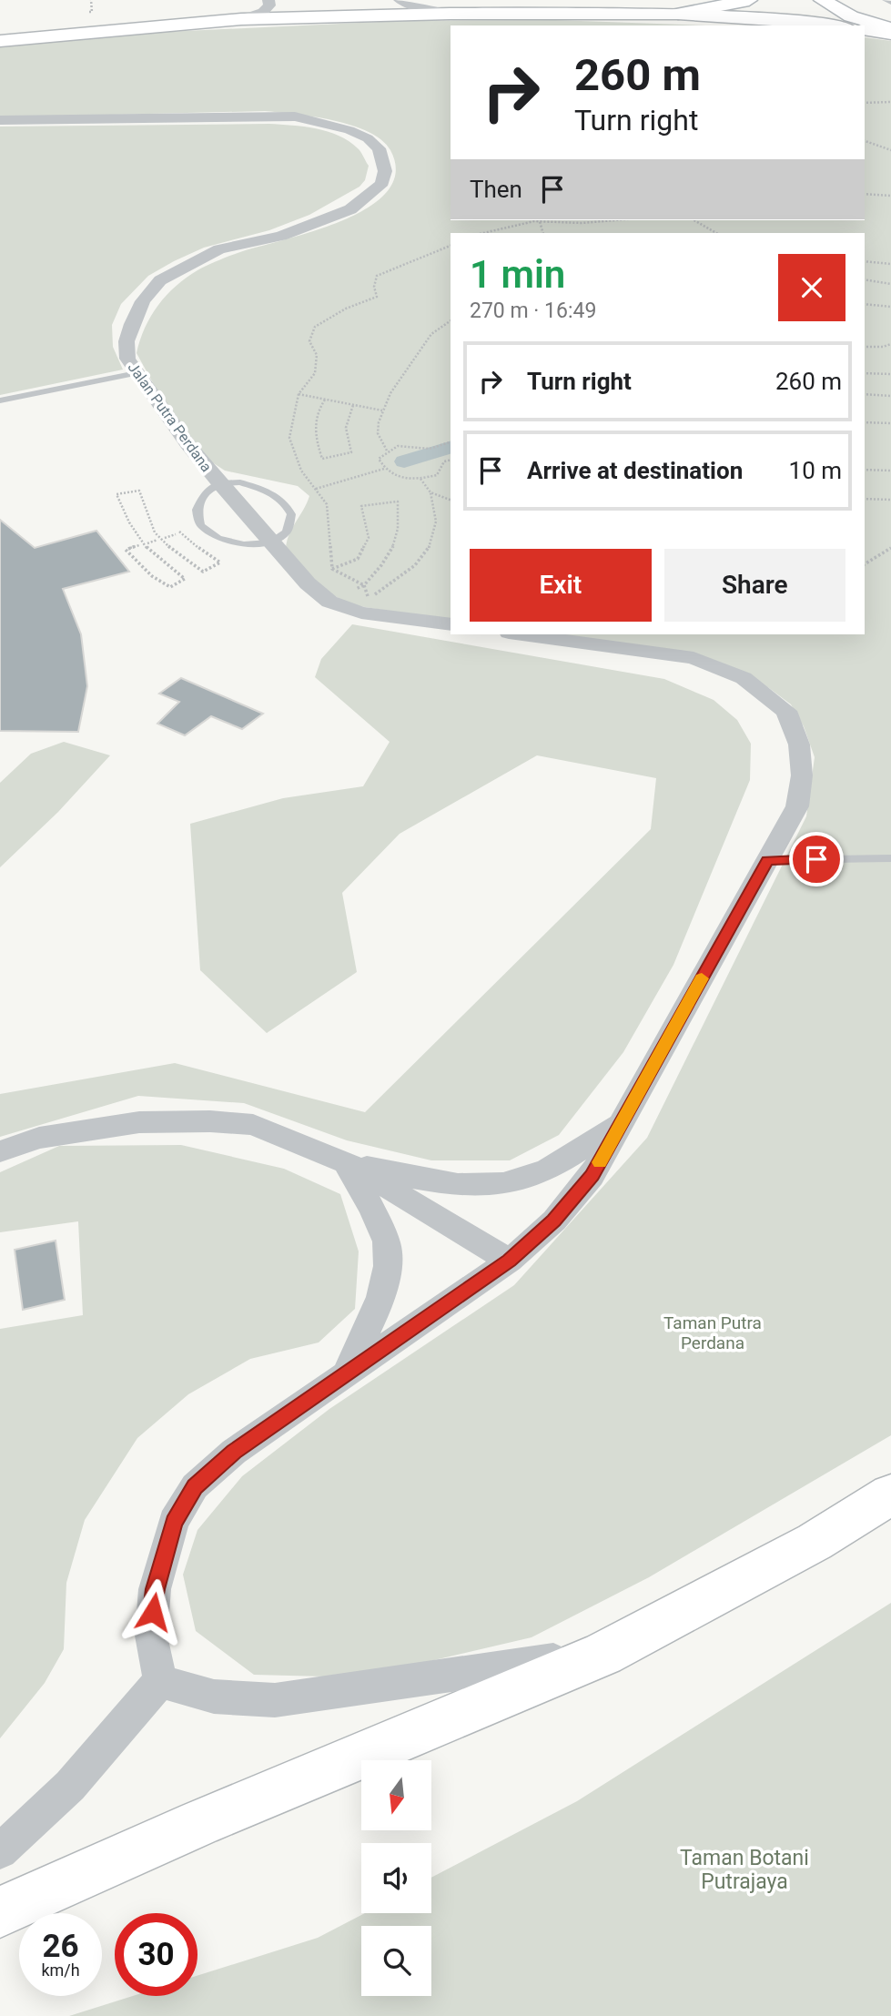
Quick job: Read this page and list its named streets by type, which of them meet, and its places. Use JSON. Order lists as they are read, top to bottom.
{
  "streets": {
    "street": ["Jalan Putra Perdana"]
  },
  "parks": ["Taman Putra Perdana", "Taman Botani Putrajaya"],
  "north": "bottom",
  "page": {
    "turn": ["260 m", "Turn right"],
    "then": "Then",
    "heading": ["1 min", "270 m · 16:49"],
    "list": [
      {
        "name": "Turn right",
        "value": "260 m"
      },
      {
        "name": "Arrive at destination",
        "value": "10 m"
      }
    ],
    "buttons": ["Exit", "Share"],
    "speed": "26 km/h",
    "limit": "30"
  }
}
